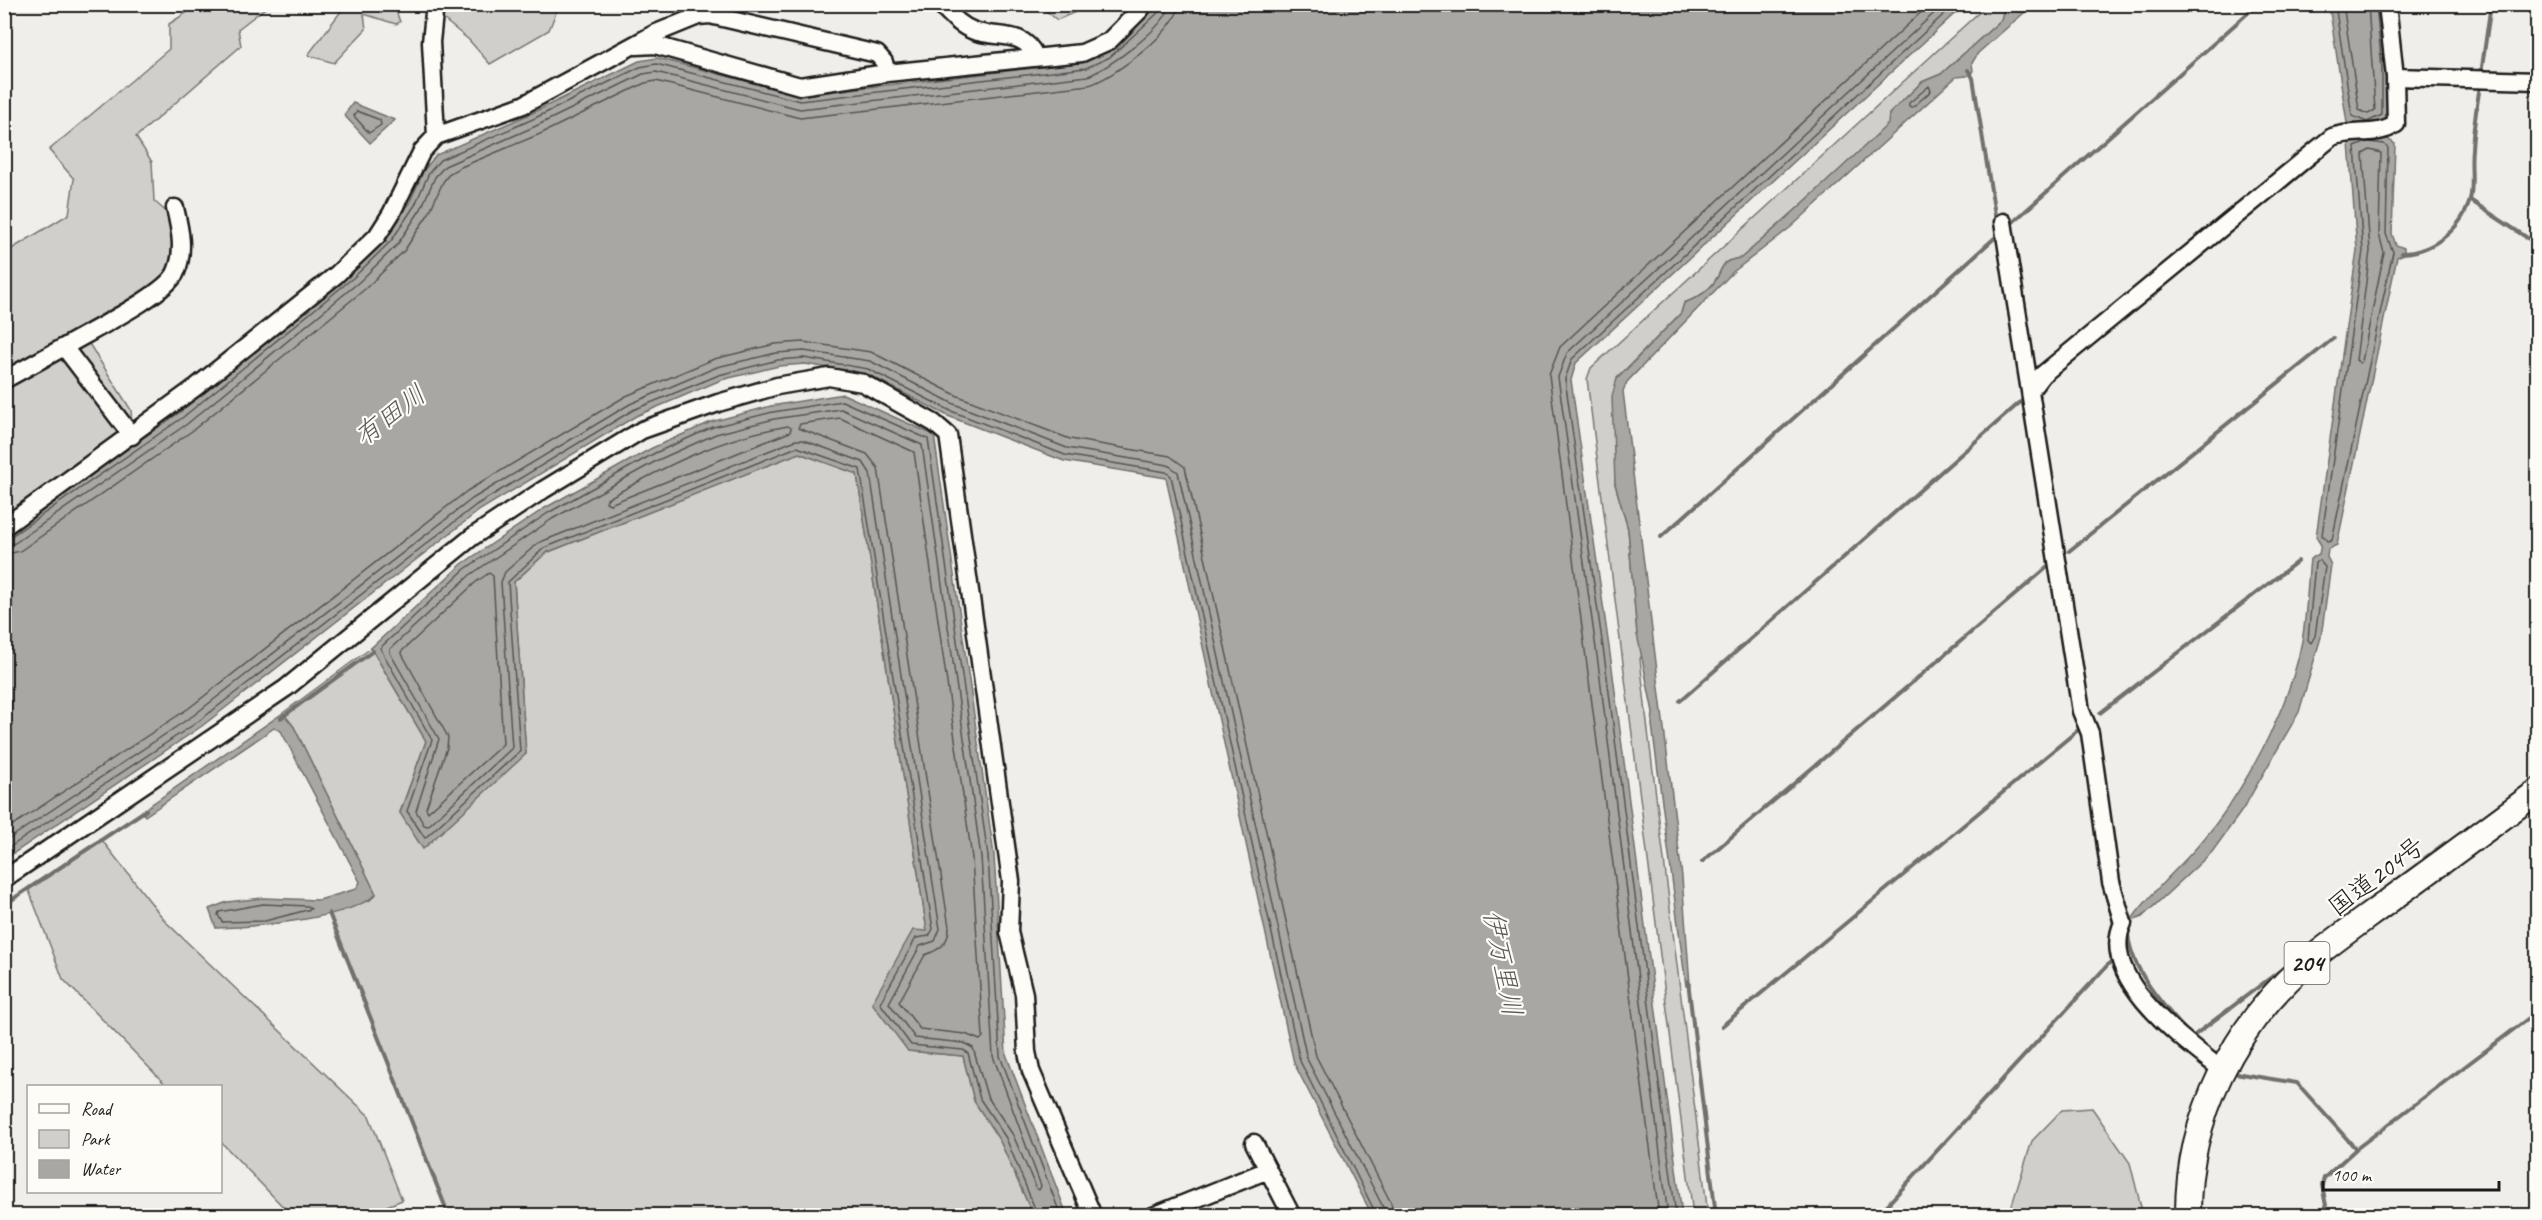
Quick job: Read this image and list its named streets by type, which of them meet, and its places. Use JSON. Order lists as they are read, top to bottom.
{
  "streets": {
    "highway": ["国道204号", "204"]
  },
  "water": ["有田川", "伊万里川"],
  "legend": ["Road", "Park", "Water"],
  "scale_bar": "100 m"
}
